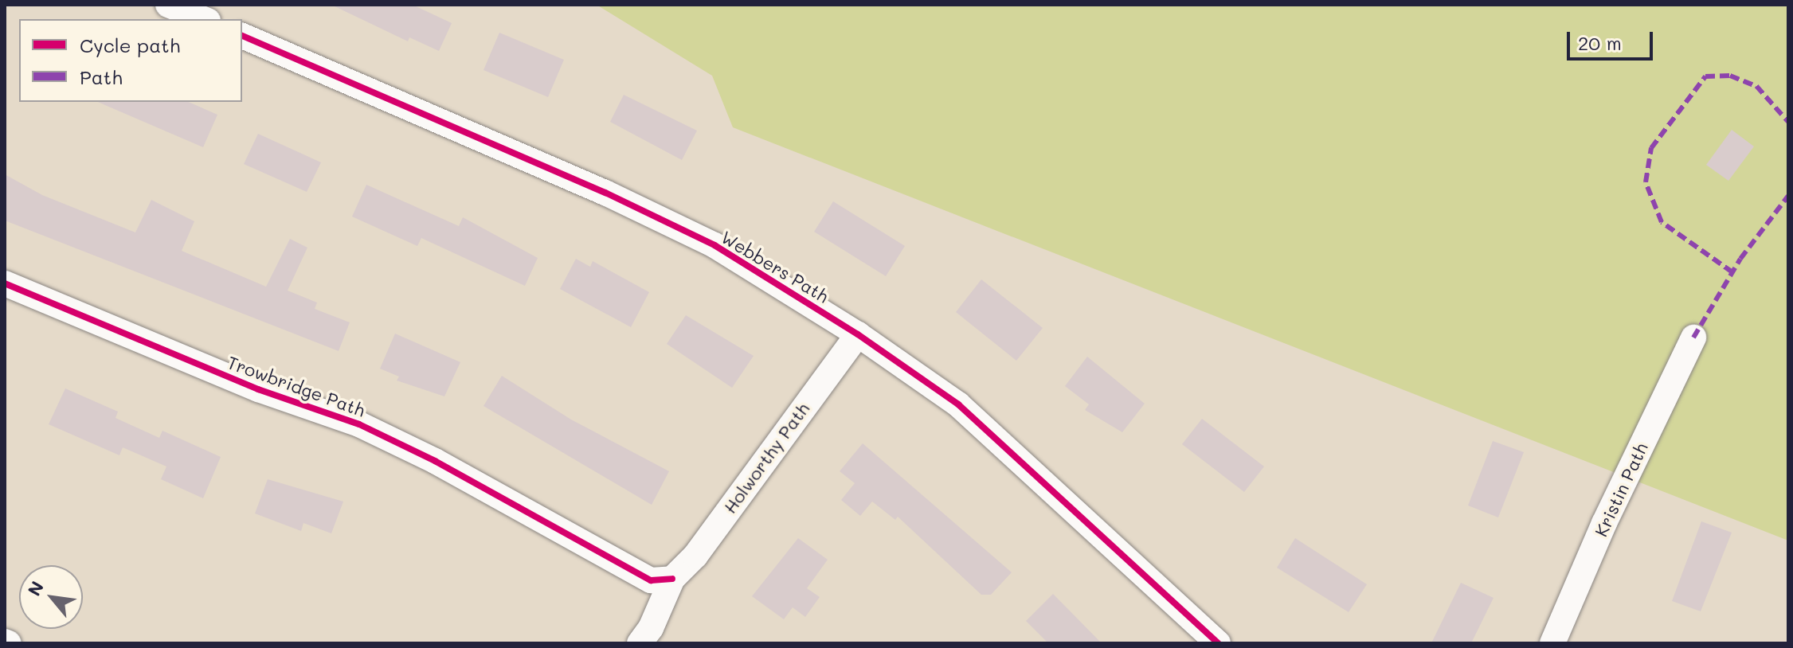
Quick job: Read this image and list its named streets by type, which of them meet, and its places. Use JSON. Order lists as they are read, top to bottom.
{
  "streets": {
    "street": [
      "Webbers Path",
      "Trowbridge Path",
      "Holworthy Path",
      "Kristin Path"
    ]
  },
  "crossings": [
    ["Webbers Path", "Holworthy Path"],
    ["Trowbridge Path", "Holworthy Path"]
  ],
  "legend": ["Cycle path", "Path"],
  "scale_bar": "20 m",
  "north": "top left"
}
